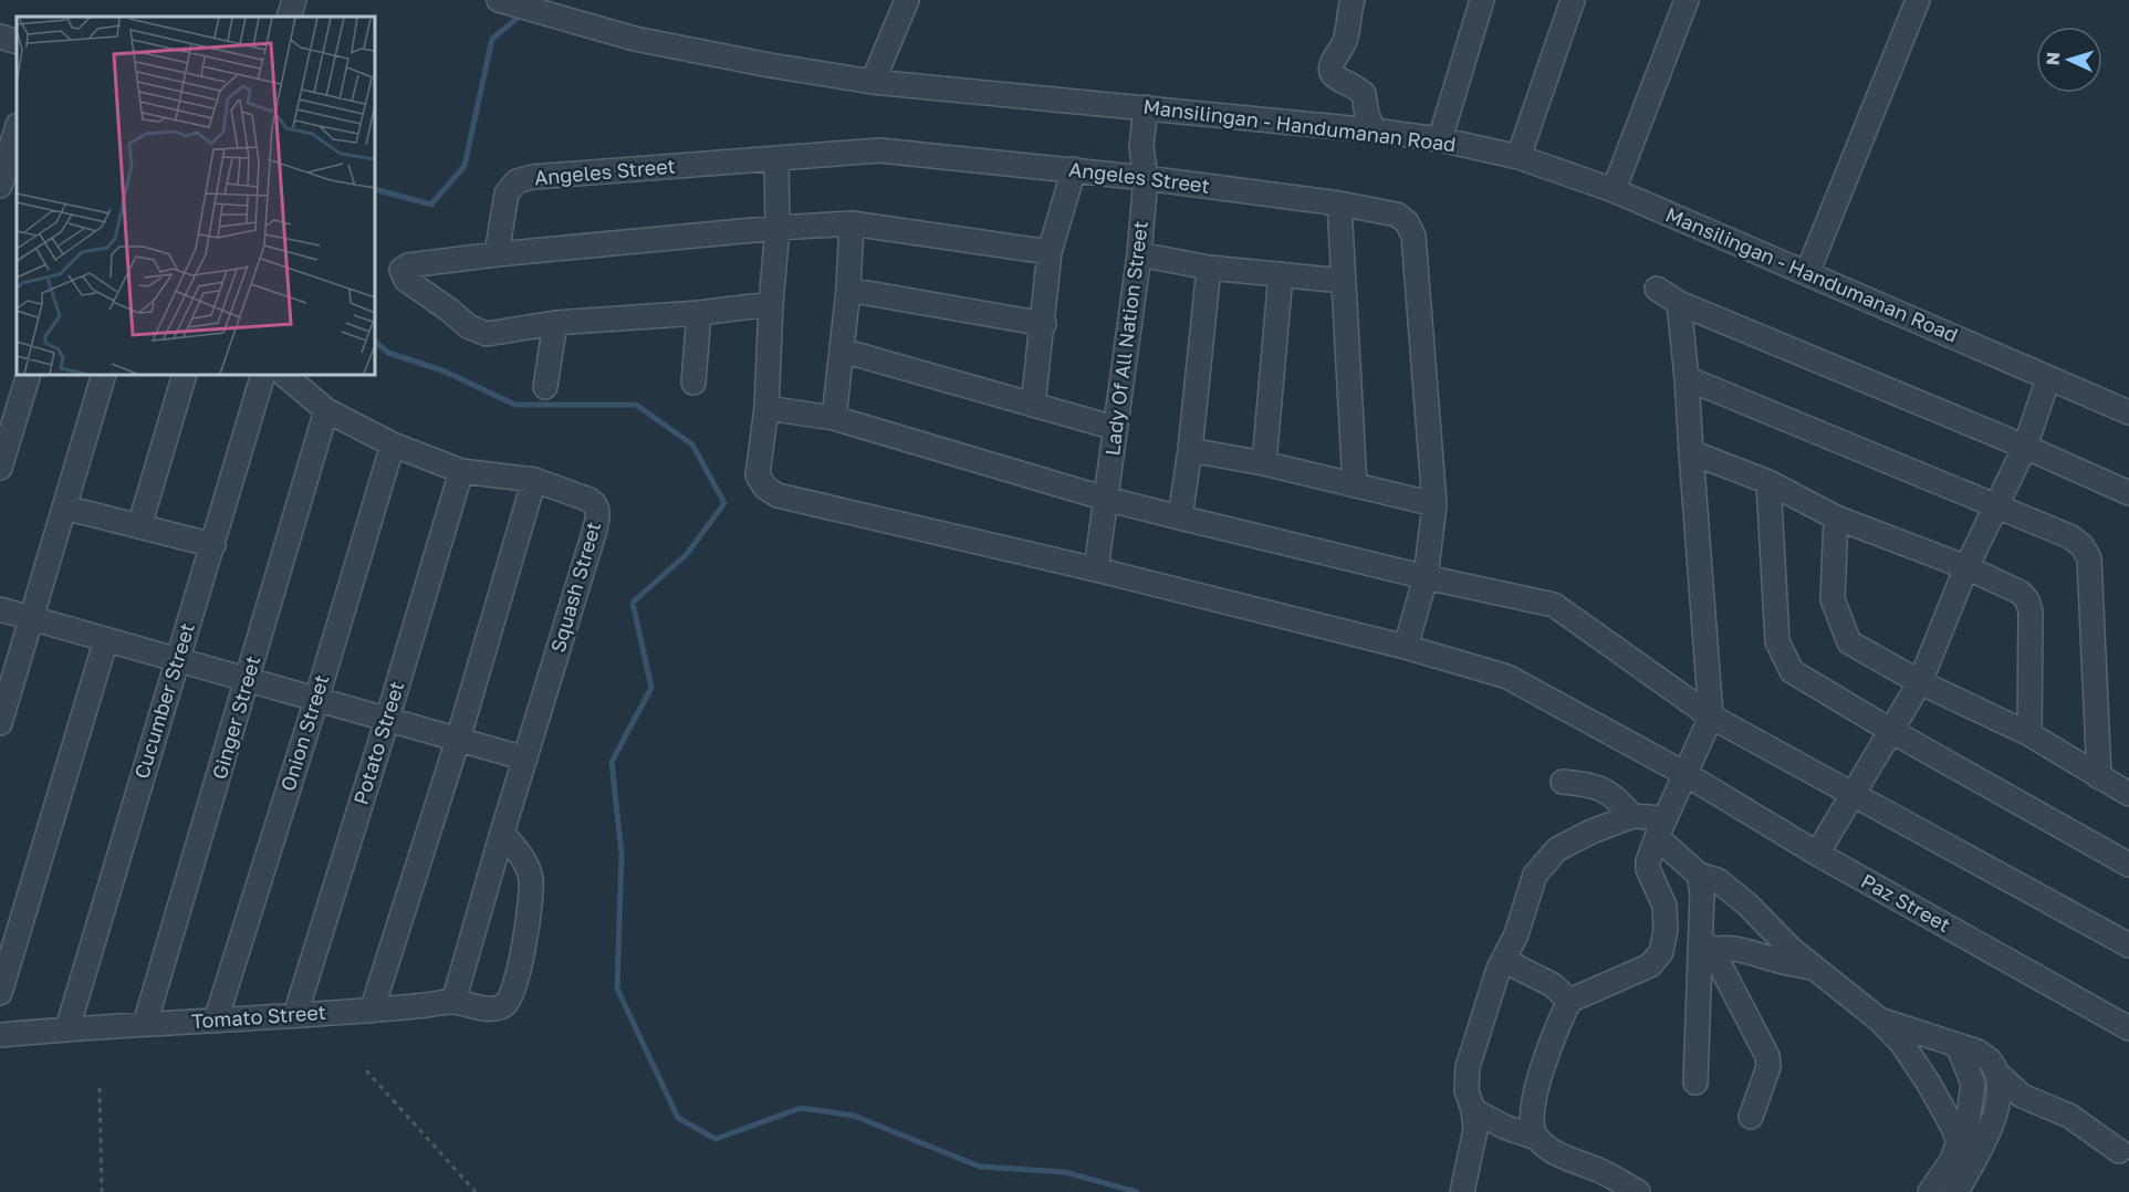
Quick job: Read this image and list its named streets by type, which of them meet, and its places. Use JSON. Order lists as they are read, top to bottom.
{
  "streets": {
    "street": [
      "Mansilingan - Handumanan Road",
      "Angeles Street",
      "Lady Of All Nation Street",
      "Squash Street",
      "Cucumber Street",
      "Ginger Street",
      "Onion Street",
      "Potato Street",
      "Paz Street",
      "Tomato Street"
    ]
  },
  "crossings": [
    ["Mansilingan - Handumanan Road", "Lady Of All Nation Street"],
    ["Angeles Street", "Lady Of All Nation Street"],
    ["Angeles Street", "Paz Street"],
    ["Lady Of All Nation Street", "Paz Street"],
    ["Squash Street", "Ginger Street"],
    ["Squash Street", "Onion Street"],
    ["Squash Street", "Potato Street"],
    ["Squash Street", "Tomato Street"],
    ["Cucumber Street", "Tomato Street"],
    ["Ginger Street", "Tomato Street"],
    ["Onion Street", "Tomato Street"],
    ["Potato Street", "Tomato Street"]
  ],
  "north": "left"
}
